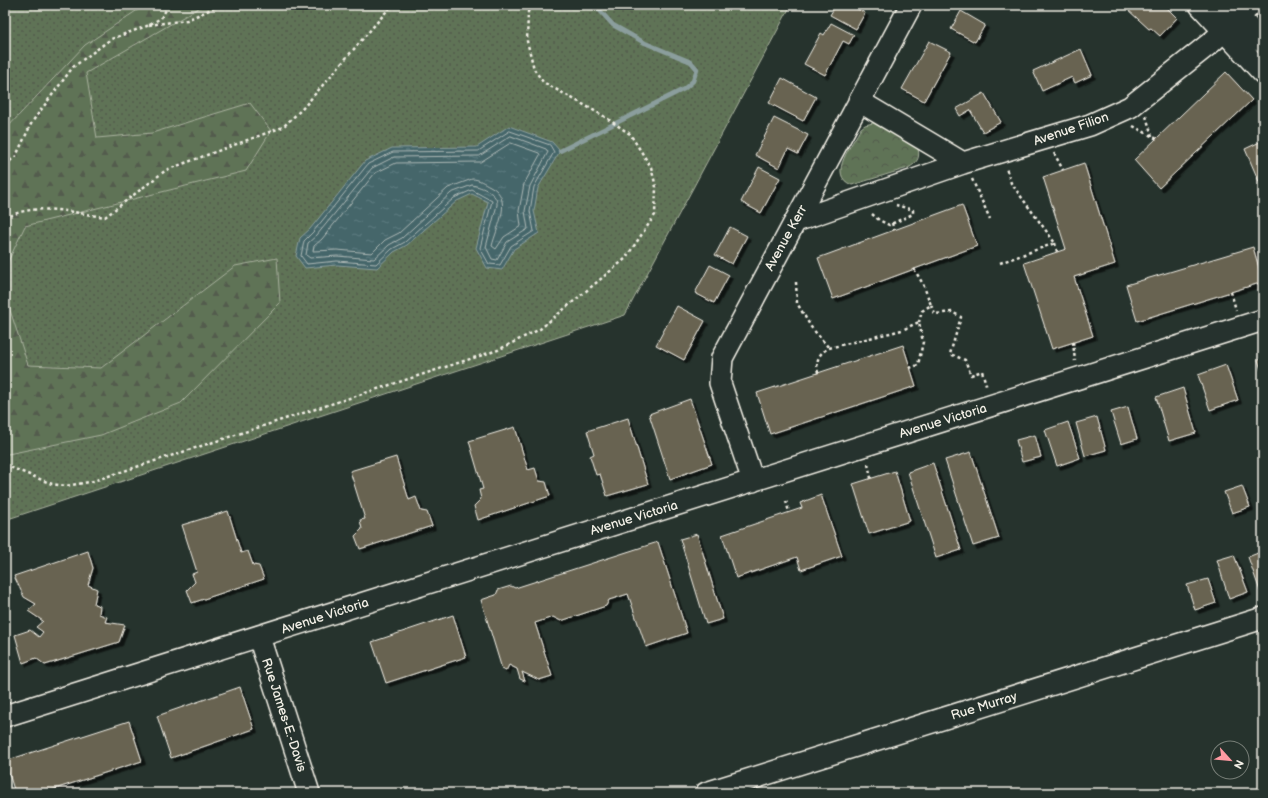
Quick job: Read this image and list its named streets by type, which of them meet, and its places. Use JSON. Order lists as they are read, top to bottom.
{
  "streets": {
    "street": [
      "Avenue Filion",
      "Avenue Kerr",
      "Avenue Victoria",
      "Rue Murray",
      "Rue James-E.-Davis"
    ]
  },
  "crossings": [
    ["Avenue Filion", "Avenue Kerr"],
    ["Avenue Kerr", "Avenue Victoria"],
    ["Avenue Victoria", "Rue James-E.-Davis"]
  ],
  "north": "bottom right"
}
